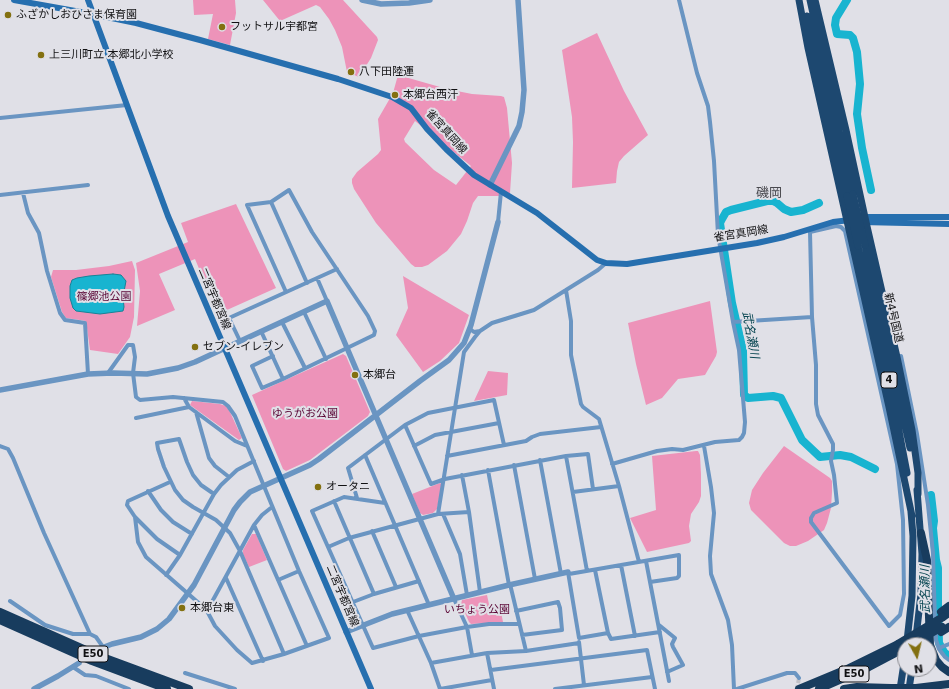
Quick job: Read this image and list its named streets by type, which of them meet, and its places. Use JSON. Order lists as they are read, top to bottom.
{
  "streets": {
    "highway": ["新4号国道", "4", "E50"],
    "main road": ["雀宮真岡線", "二宮宇都宮線"]
  },
  "crossings": [
    ["雀宮真岡線", "二宮宇都宮線"]
  ],
  "districts": ["磯岡"],
  "water": ["武名瀬川"],
  "parks": ["篠郷池公園", "ゆうがお公園", "いちょう公園"],
  "places": [
    "ふざかしおひさま保育園",
    "フットサル宇都宮",
    "上三川町立 本郷北小学校",
    "八下田陸運",
    "本郷台西汗",
    "セブン-イレブン",
    "本郷台",
    "オータニ",
    "本郷台東"
  ],
  "north": "bottom"
}
